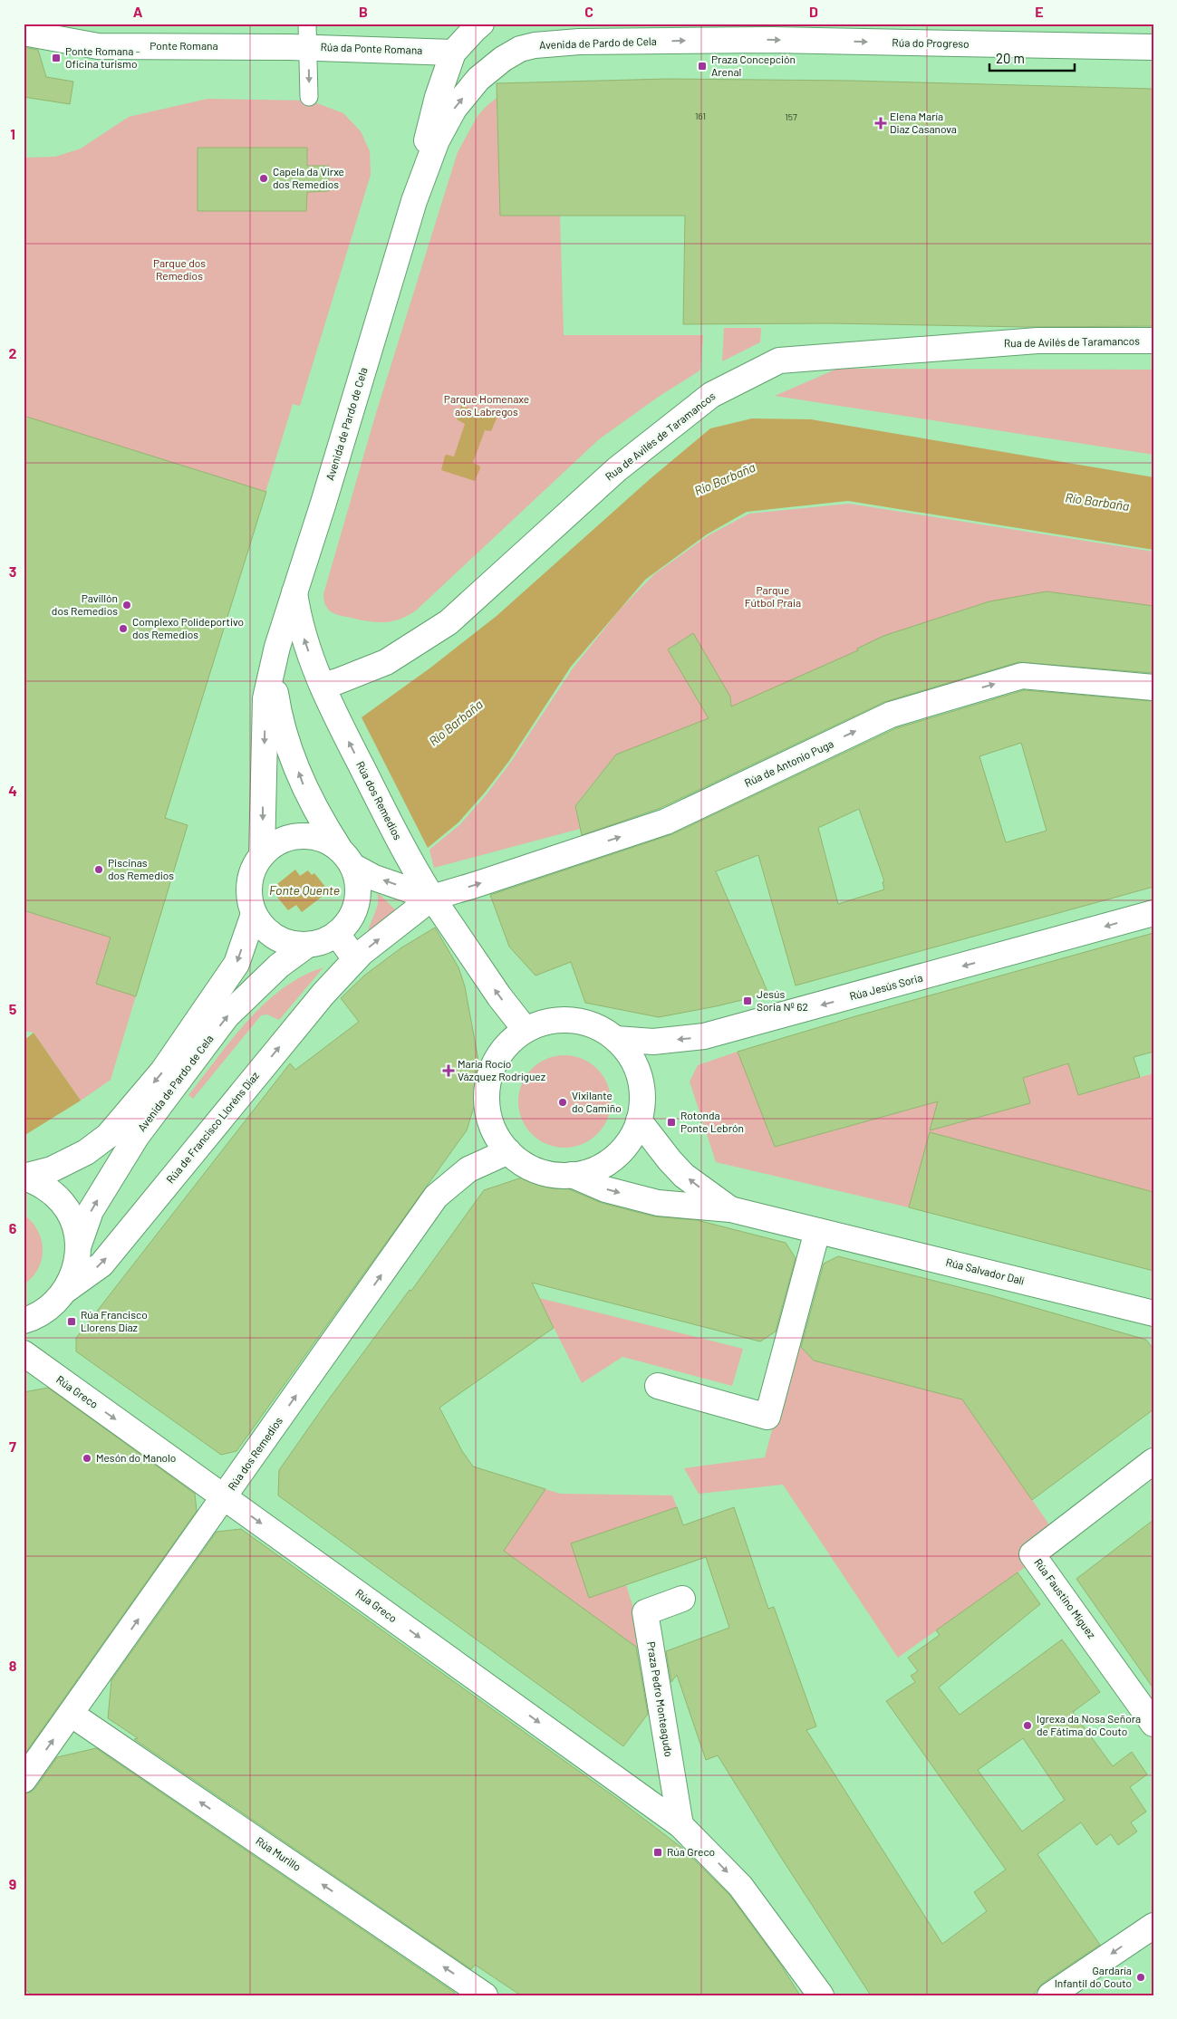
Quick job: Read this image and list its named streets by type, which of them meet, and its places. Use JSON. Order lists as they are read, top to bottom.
{
  "streets": {
    "street": [
      "Avenida de Pardo de Cela",
      "Rúa do Progreso",
      "Ponte Romana",
      "Rúa da Ponte Romana",
      "Rua de Avilés de Taramancos",
      "Rúa de Antonio Puga",
      "Rúa dos Remedios",
      "Rúa Jesús Soria",
      "Rúa de Francisco Lloréns Díaz",
      "Rúa Salvador Dalí",
      "Rúa Greco",
      "Rúa Faustino Míguez",
      "Praza Pedro Monteagudo",
      "Rúa Murillo"
    ]
  },
  "crossings": [
    ["Avenida de Pardo de Cela", "Rúa do Progreso"],
    ["Avenida de Pardo de Cela", "Rúa da Ponte Romana"],
    ["Avenida de Pardo de Cela", "Rúa dos Remedios"],
    ["Ponte Romana", "Rúa da Ponte Romana"],
    ["Rua de Avilés de Taramancos", "Rúa dos Remedios"],
    ["Rúa de Antonio Puga", "Rúa dos Remedios"],
    ["Rúa de Antonio Puga", "Rúa de Francisco Lloréns Díaz"],
    ["Rúa dos Remedios", "Rúa Jesús Soria"],
    ["Rúa dos Remedios", "Rúa de Francisco Lloréns Díaz"],
    ["Rúa dos Remedios", "Rúa Salvador Dalí"],
    ["Rúa dos Remedios", "Rúa Greco"],
    ["Rúa dos Remedios", "Rúa Murillo"],
    ["Rúa Jesús Soria", "Rúa Salvador Dalí"],
    ["Rúa Greco", "Praza Pedro Monteagudo"]
  ],
  "one_way": [
    "Rúa do Progreso",
    "Rúa de Antonio Puga",
    "Rúa dos Remedios",
    "Rúa Jesús Soria",
    "Rúa de Francisco Lloréns Díaz",
    "Rúa Greco",
    "Rúa Murillo"
  ],
  "water": ["Río Barbaña", "Fonte Quente"],
  "parks": ["Parque dos Remedios", "Parque Homenaxe aos Labregos", "Parque Fútbol Praia"],
  "places": {
    "transit": [
      "Ponte Romana - Oficina turismo",
      "Praza Concepción Arenal",
      "Jesús Soria Nº 62",
      "Rotonda Ponte Lebrón",
      "Rúa Francisco Llorens Díaz",
      "Rúa Greco"
    ],
    "health": ["Elena María Diaz Casanova", "María Rocío Vázquez Rodríguez"],
    "other": [
      "Capela da Virxe dos Remedios",
      "Pavillón dos Remedios",
      "Complexo Polideportivo dos Remedios",
      "Piscinas dos Remedios",
      "Vixilante do Camiño",
      "Mesón do Manolo",
      "Igrexa da Nosa Señora de Fátima do Couto",
      "Gardaría Infantil do Couto"
    ]
  },
  "house_numbers": ["161", "157"],
  "scale_bar": "20 m",
  "grid": {
    "columns": [
      "A",
      "B",
      "C",
      "D",
      "E"
    ],
    "rows": [
      "1",
      "2",
      "3",
      "4",
      "5",
      "6",
      "7",
      "8",
      "9"
    ]
  }
}
